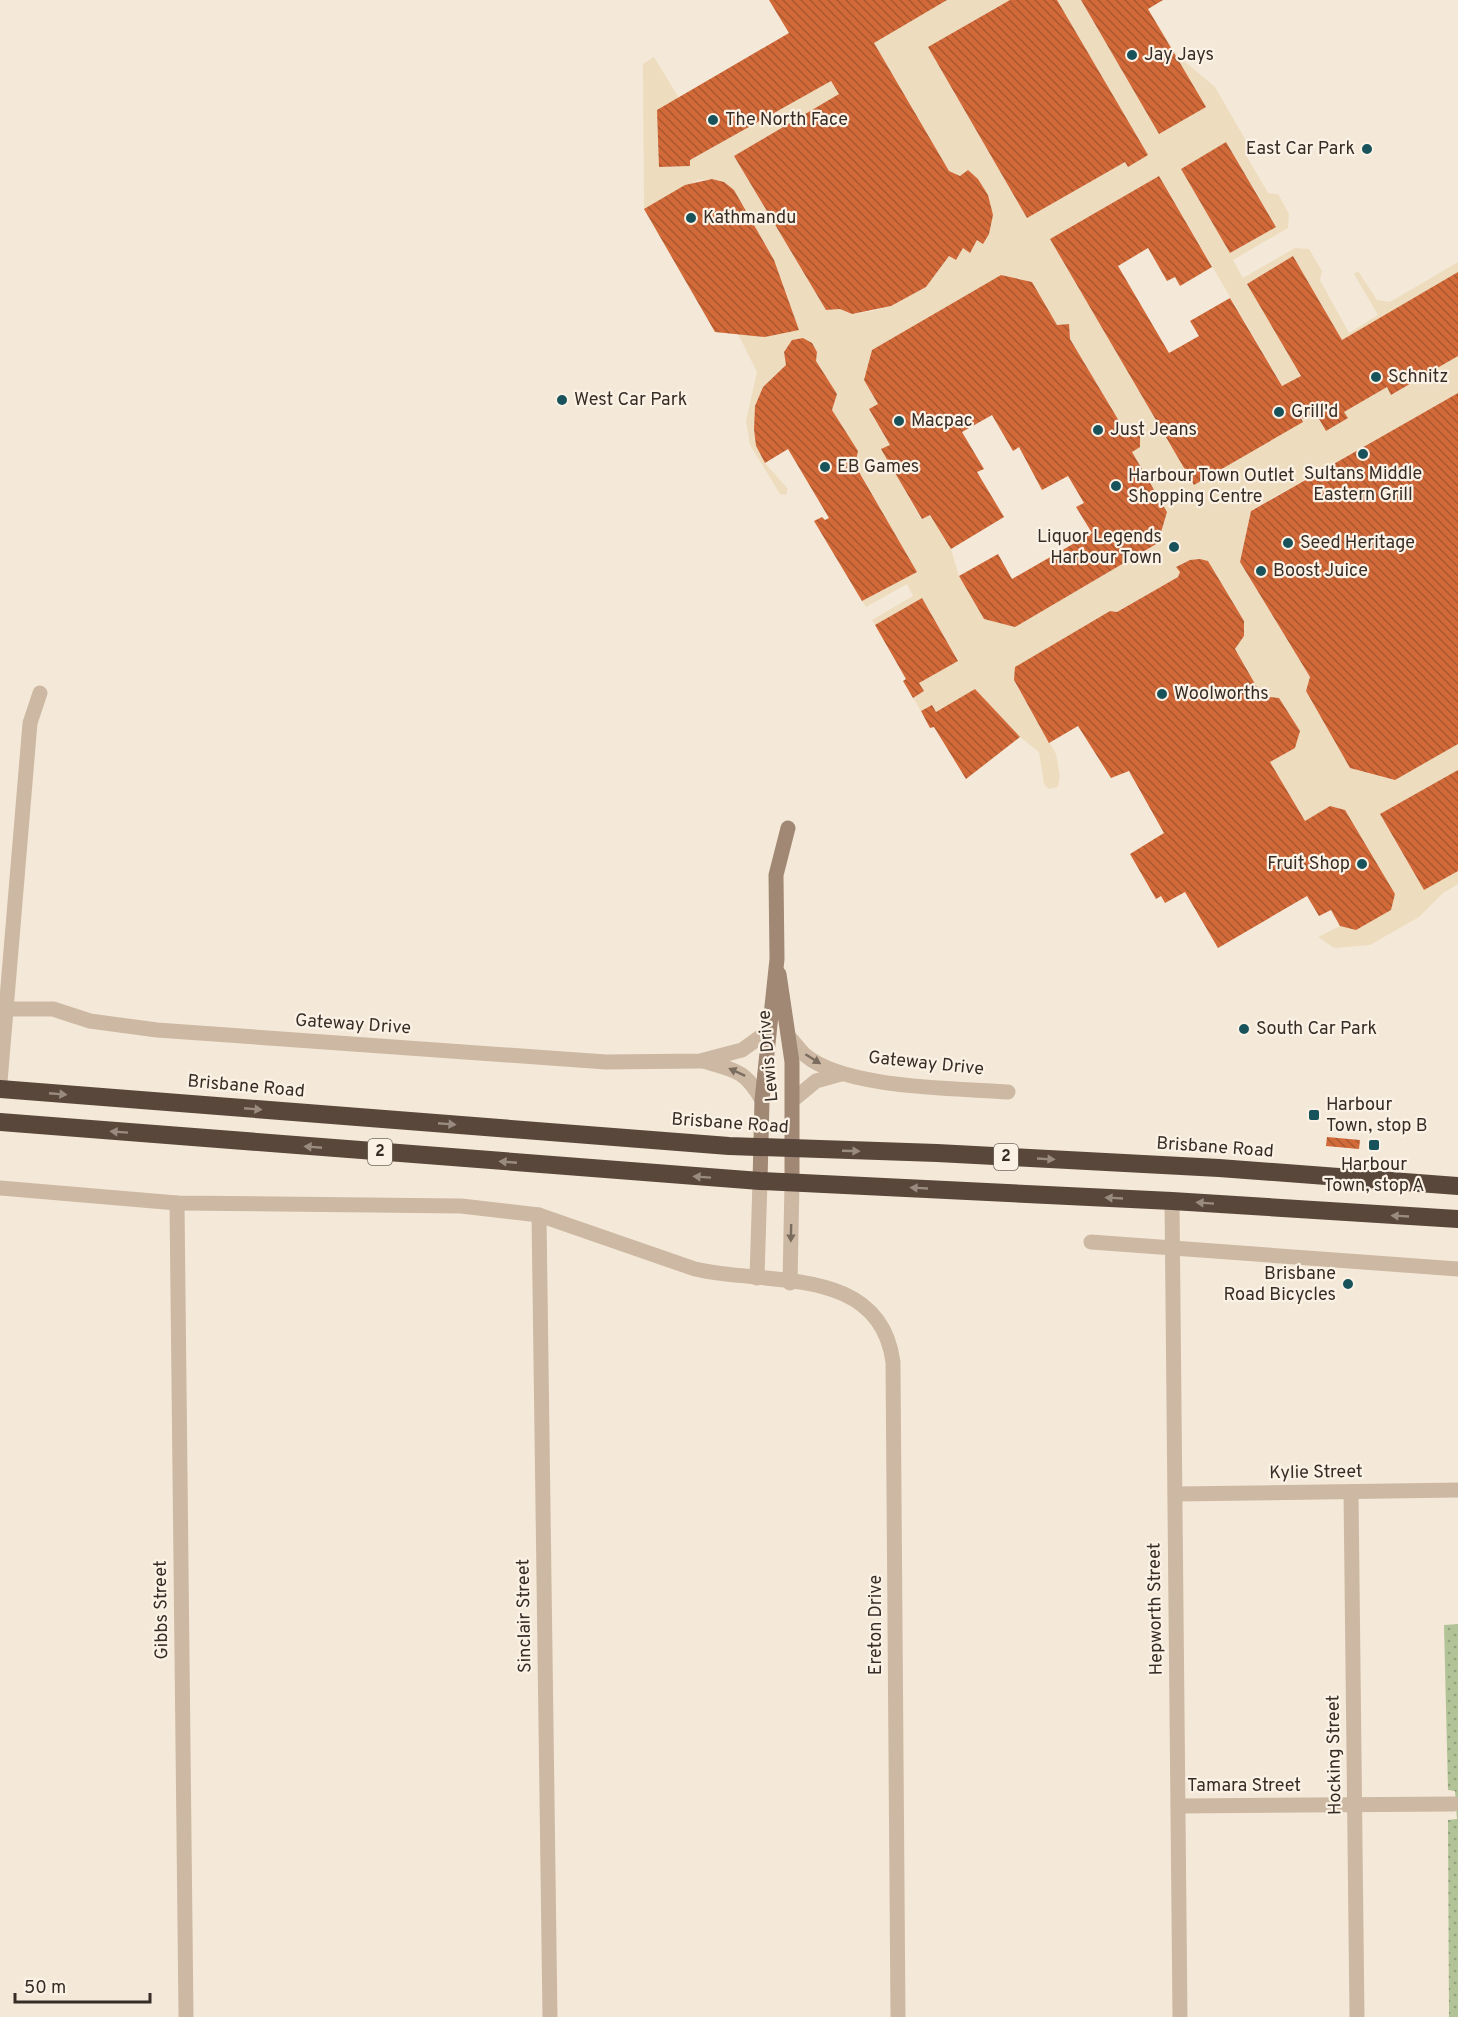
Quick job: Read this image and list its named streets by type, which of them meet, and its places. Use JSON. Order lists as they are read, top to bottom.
{
  "streets": {
    "highway": ["Brisbane Road", "2"],
    "street": [
      "Gateway Drive",
      "Lewis Drive",
      "Kylie Street",
      "Hepworth Street",
      "Gibbs Street",
      "Sinclair Street",
      "Ereton Drive",
      "Hocking Street",
      "Tamara Street"
    ]
  },
  "crossings": [
    ["Gateway Drive", "Lewis Drive"],
    ["Lewis Drive", "Brisbane Road"],
    ["Lewis Drive", "2"],
    ["2", "Hepworth Street"],
    ["Kylie Street", "Hepworth Street"],
    ["Kylie Street", "Hocking Street"],
    ["Hepworth Street", "Tamara Street"],
    ["Hocking Street", "Tamara Street"]
  ],
  "places": {
    "other": [
      "Jay Jays",
      "The North Face",
      "East Car Park",
      "Kathmandu",
      "Schnitz",
      "West Car Park",
      "Grill'd",
      "Macpac",
      "Just Jeans",
      "Sultans Middle Eastern Grill",
      "EB Games",
      "Harbour Town Outlet Shopping Centre",
      "Seed Heritage",
      "Liquor Legends Harbour Town",
      "Boost Juice",
      "Woolworths",
      "Fruit Shop",
      "South Car Park",
      "Brisbane Road Bicycles"
    ],
    "transit": ["Harbour Town, stop B", "Harbour Town, stop A"]
  },
  "scale_bar": "50 m"
}
